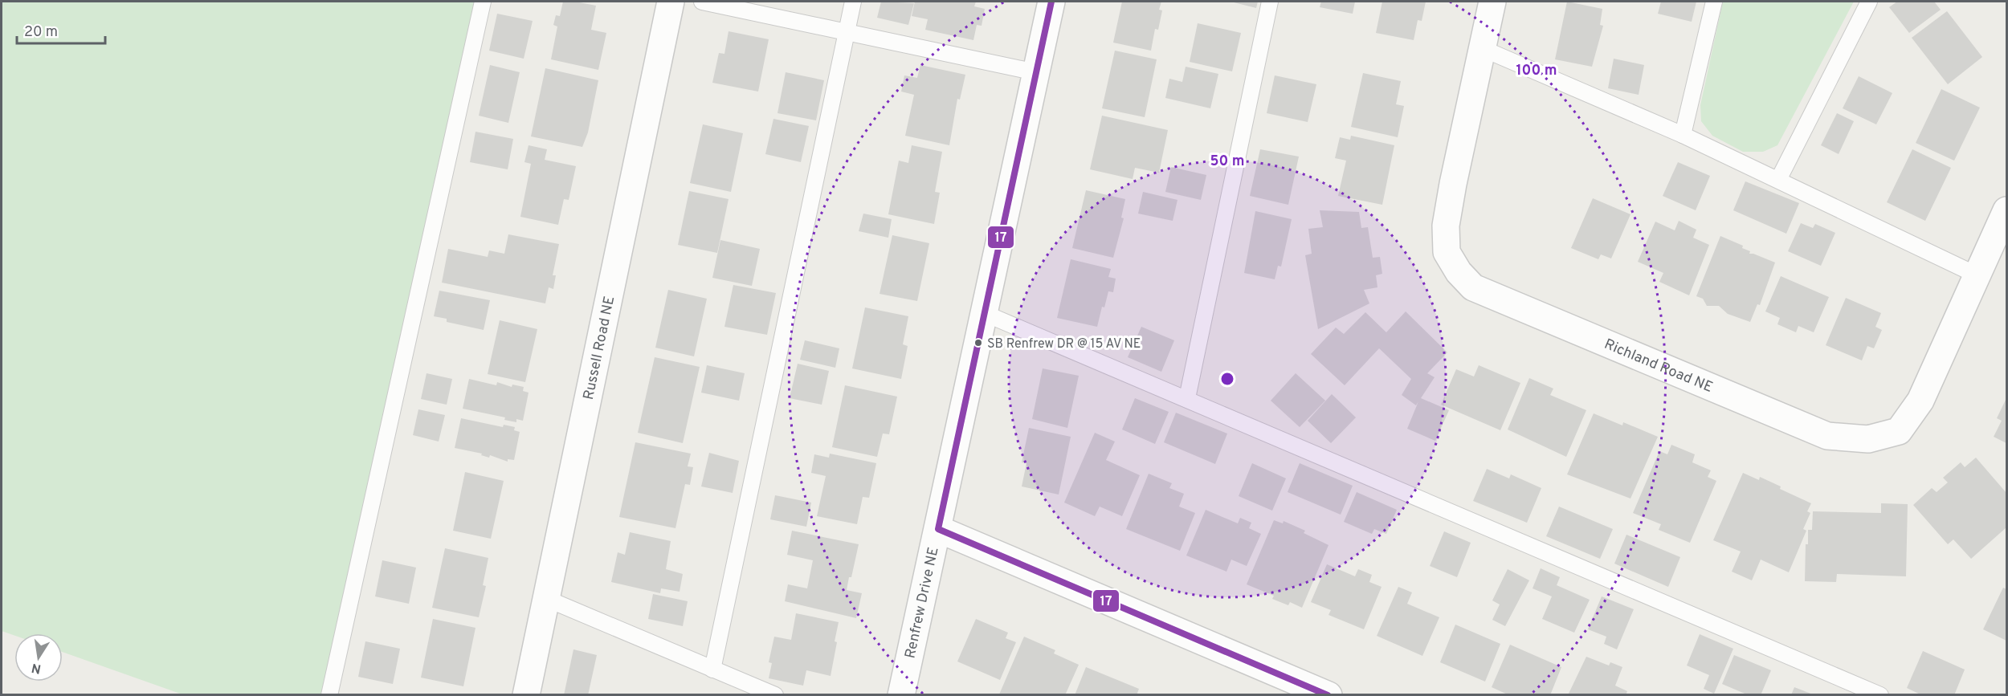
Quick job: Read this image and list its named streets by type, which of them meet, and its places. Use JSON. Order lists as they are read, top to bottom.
{
  "streets": {
    "street": ["Russell Road NE", "Richland Road NE", "Renfrew Drive NE"]
  },
  "places": ["SB Renfrew DR @ 15 AV NE"],
  "lines": ["transit line 17"],
  "scale_bar": "20 m",
  "north": "bottom",
  "rings": ["100 m", "50 m"]
}
